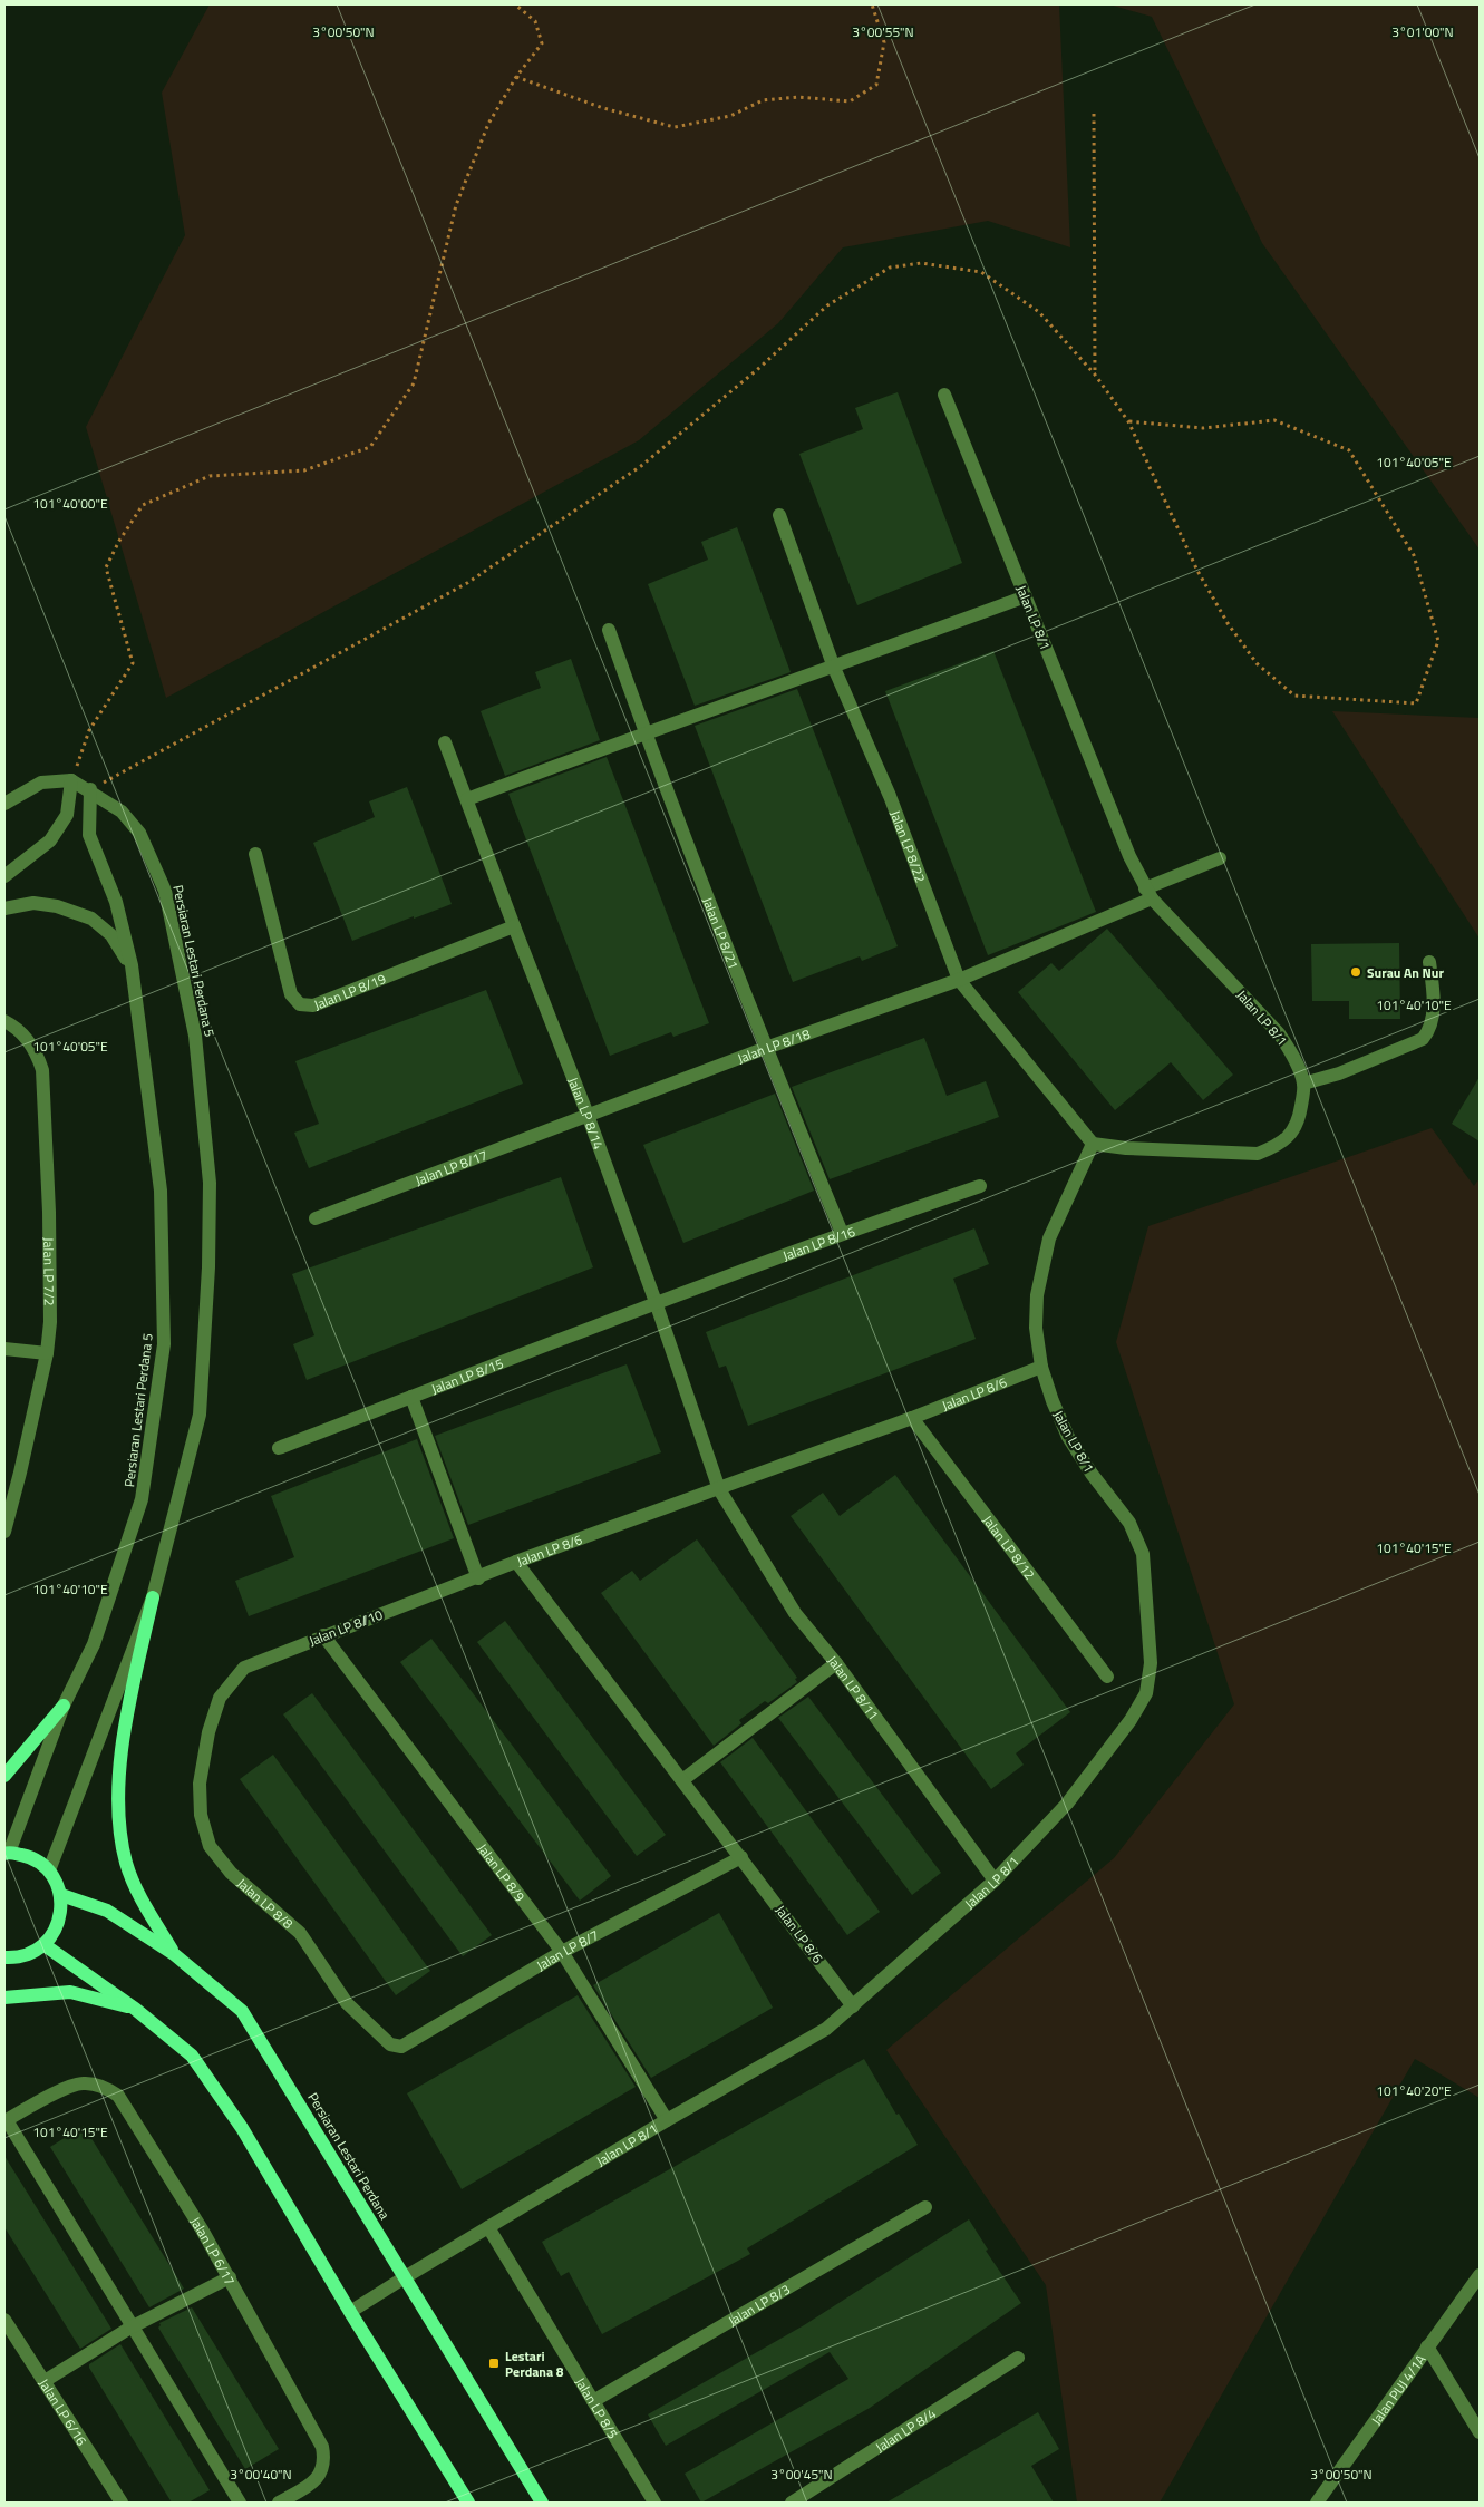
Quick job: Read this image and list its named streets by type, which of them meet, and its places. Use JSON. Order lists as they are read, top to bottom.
{
  "streets": {
    "main road": ["Persiaran Lestari Perdana 5", "Persiaran Lestari Perdana"],
    "street": [
      "Jalan LP 8/1",
      "Jalan LP 8/22",
      "Jalan LP 8/21",
      "Jalan LP 8/19",
      "Jalan LP 8/18",
      "Jalan LP 8/14",
      "Jalan LP 8/17",
      "Jalan LP 8/16",
      "Jalan LP 7/2",
      "Jalan LP 8/15",
      "Jalan LP 8/6",
      "Jalan LP 8/12",
      "Jalan LP 8//10",
      "Jalan LP 8/11",
      "Jalan LP 8/9",
      "Jalan LP 8/8",
      "Jalan LP 8/7",
      "Jalan LP 6/17",
      "Jalan LP 8/3",
      "Jalan PUJ 4/1A",
      "Jalan LP 8/5",
      "Jalan LP 6/16",
      "Jalan LP 8/4"
    ]
  },
  "crossings": [
    ["Jalan LP 8/1", "Jalan LP 8/22"],
    ["Jalan LP 8/1", "Jalan LP 8/18"],
    ["Jalan LP 8/1", "Jalan LP 8/6"],
    ["Jalan LP 8/1", "Jalan LP 8/11"],
    ["Jalan LP 8/1", "Jalan LP 8/9"],
    ["Jalan LP 8/1", "Persiaran Lestari Perdana"],
    ["Jalan LP 8/1", "Jalan LP 8/5"],
    ["Jalan LP 8/22", "Jalan LP 8/18"],
    ["Jalan LP 8/21", "Jalan LP 8/18"],
    ["Jalan LP 8/21", "Jalan LP 8/16"],
    ["Jalan LP 8/19", "Jalan LP 8/14"],
    ["Jalan LP 8/18", "Jalan LP 8/14"],
    ["Jalan LP 8/18", "Jalan LP 8/17"],
    ["Jalan LP 8/14", "Jalan LP 8/17"],
    ["Jalan LP 8/14", "Jalan LP 8/16"],
    ["Jalan LP 8/14", "Jalan LP 8/15"],
    ["Jalan LP 8/14", "Jalan LP 8/6"],
    ["Jalan LP 8/14", "Jalan LP 8/11"],
    ["Jalan LP 8/16", "Jalan LP 8/15"],
    ["Jalan LP 8/6", "Jalan LP 8/12"],
    ["Jalan LP 8/6", "Jalan LP 8//10"],
    ["Jalan LP 8/6", "Jalan LP 8/11"],
    ["Jalan LP 8/6", "Jalan LP 8/7"],
    ["Jalan LP 8//10", "Jalan LP 8/9"],
    ["Jalan LP 8//10", "Jalan LP 8/8"],
    ["Jalan LP 8/9", "Jalan LP 8/7"],
    ["Jalan LP 8/8", "Jalan LP 8/7"],
    ["Jalan LP 8/3", "Jalan LP 8/5"]
  ],
  "places": {
    "other": ["Surau An Nur"],
    "transit": ["Lestari Perdana 8"]
  },
  "coordinates": [
    "3°00'50\"N",
    "3°00'55\"N",
    "3°01'00\"N",
    "101°40'05\"E",
    "101°40'00\"E",
    "101°40'10\"E",
    "101°40'15\"E",
    "101°40'20\"E",
    "3°00'40\"N",
    "3°00'45\"N"
  ]
}
